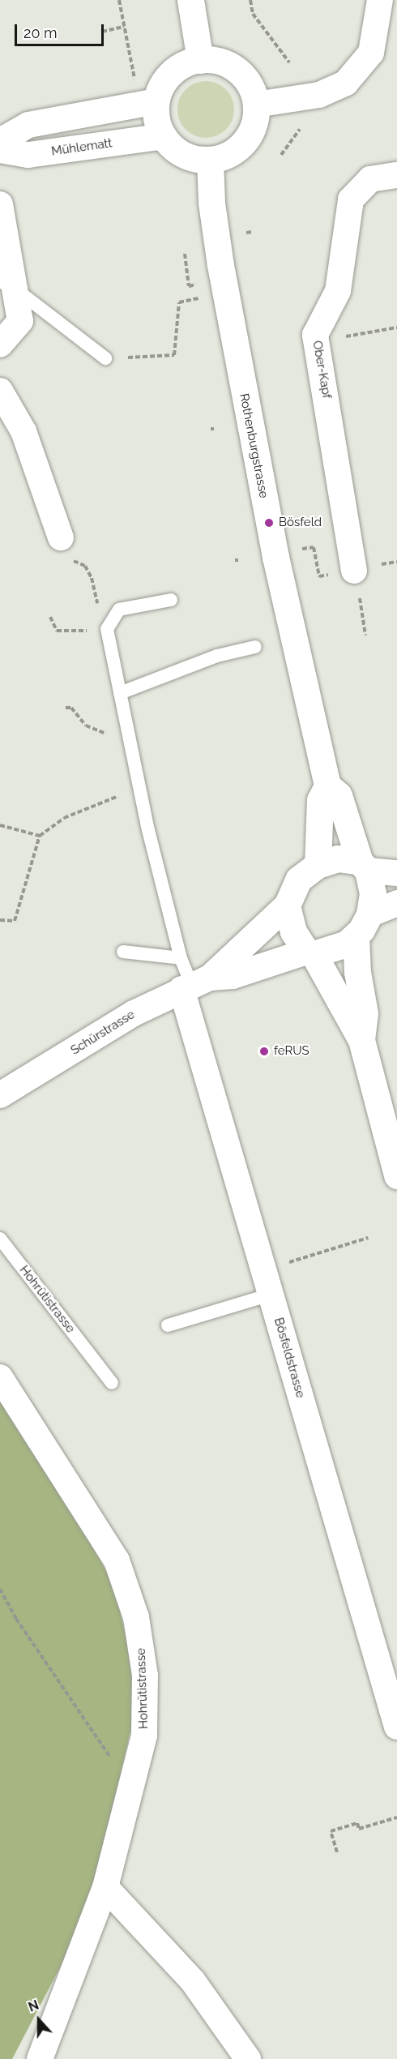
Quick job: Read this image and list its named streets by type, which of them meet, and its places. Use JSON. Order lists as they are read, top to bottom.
{
  "streets": {
    "main road": ["Rothenburgstrasse"],
    "street": [
      "Mühlematt",
      "Ober-Kapf",
      "Schürstrasse",
      "Hohrütistrasse",
      "Bösfeldstrasse"
    ]
  },
  "crossings": [
    ["Mühlematt", "Rothenburgstrasse"],
    ["Rothenburgstrasse", "Schürstrasse"],
    ["Schürstrasse", "Bösfeldstrasse"]
  ],
  "places": ["Bösfeld", "feRUS"],
  "scale_bar": "20 m",
  "north": "top"
}
